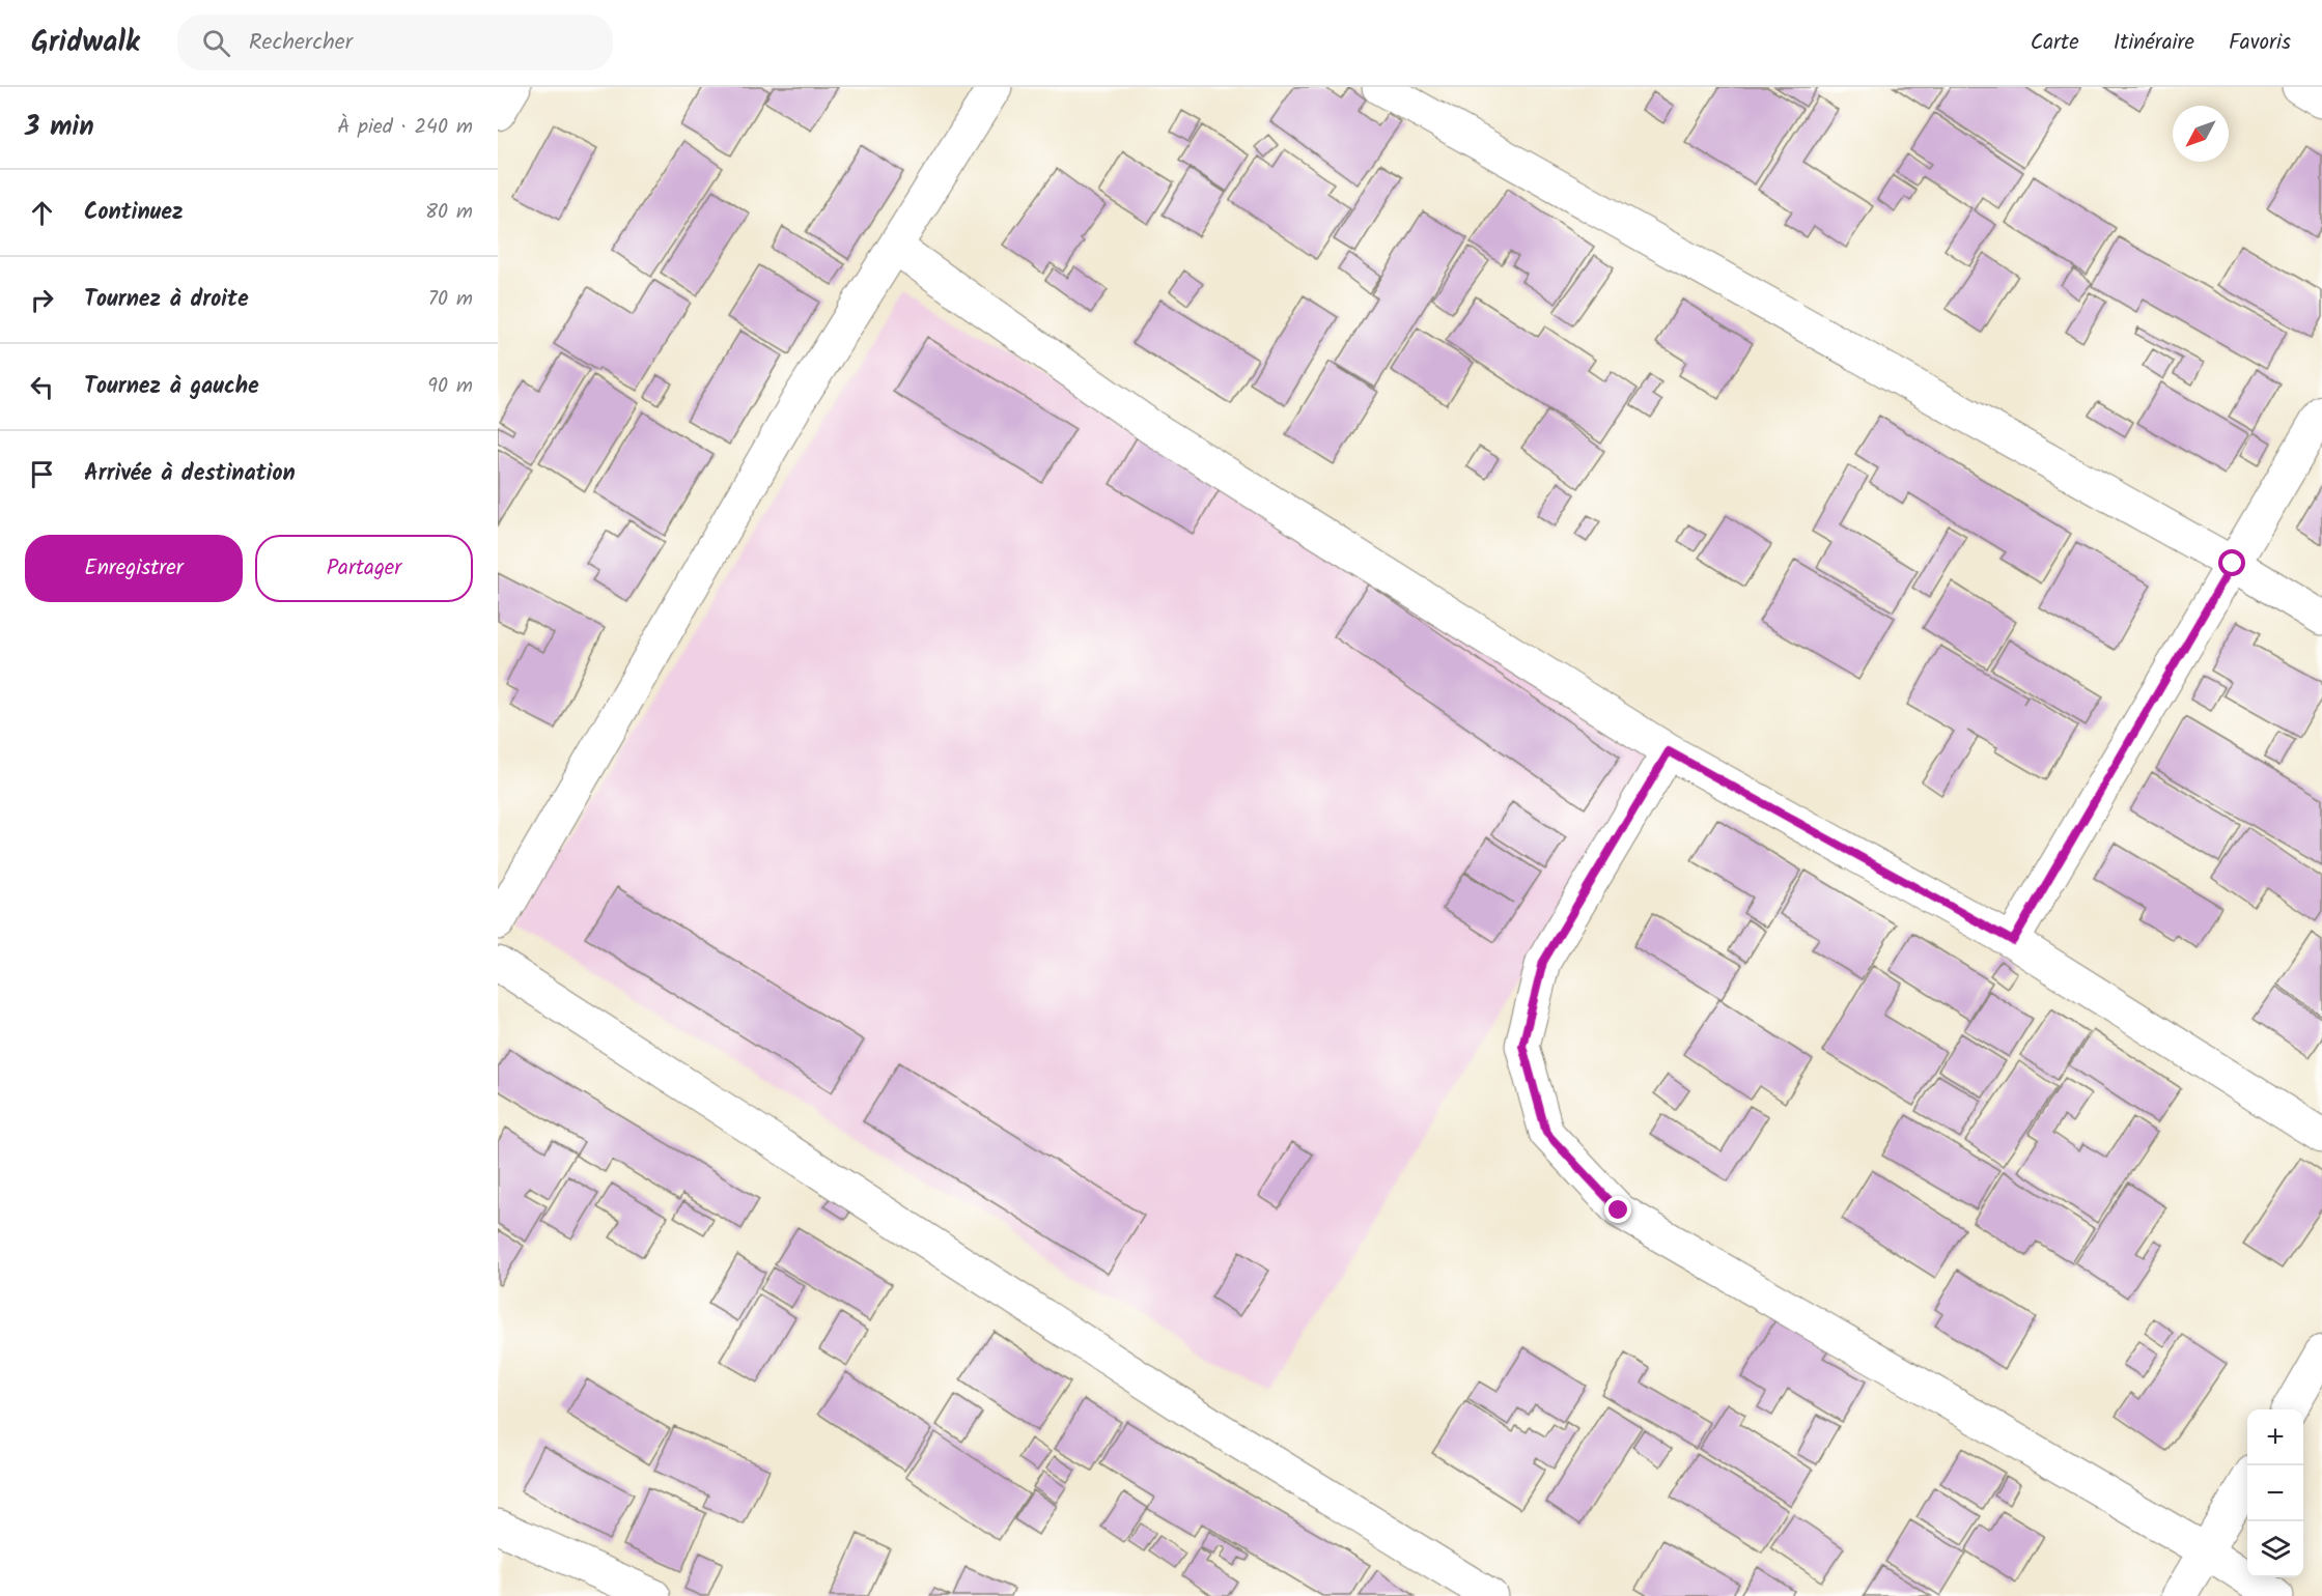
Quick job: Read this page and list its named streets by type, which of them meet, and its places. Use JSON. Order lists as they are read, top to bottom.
{
  "north": "bottom left",
  "page": {
    "header": "Gridwalk",
    "search": "Rechercher",
    "nav": ["Carte", "Itinéraire", "Favoris"],
    "heading": ["3 min", "À pied · 240 m"],
    "list": [
      ["Continuez", "80 m"],
      ["Tournez à droite", "70 m"],
      ["Tournez à gauche", "90 m"],
      "Arrivée à destination"
    ],
    "buttons": ["Enregistrer", "Partager"],
    "map_buttons": ["+", "−"]
  }
}
